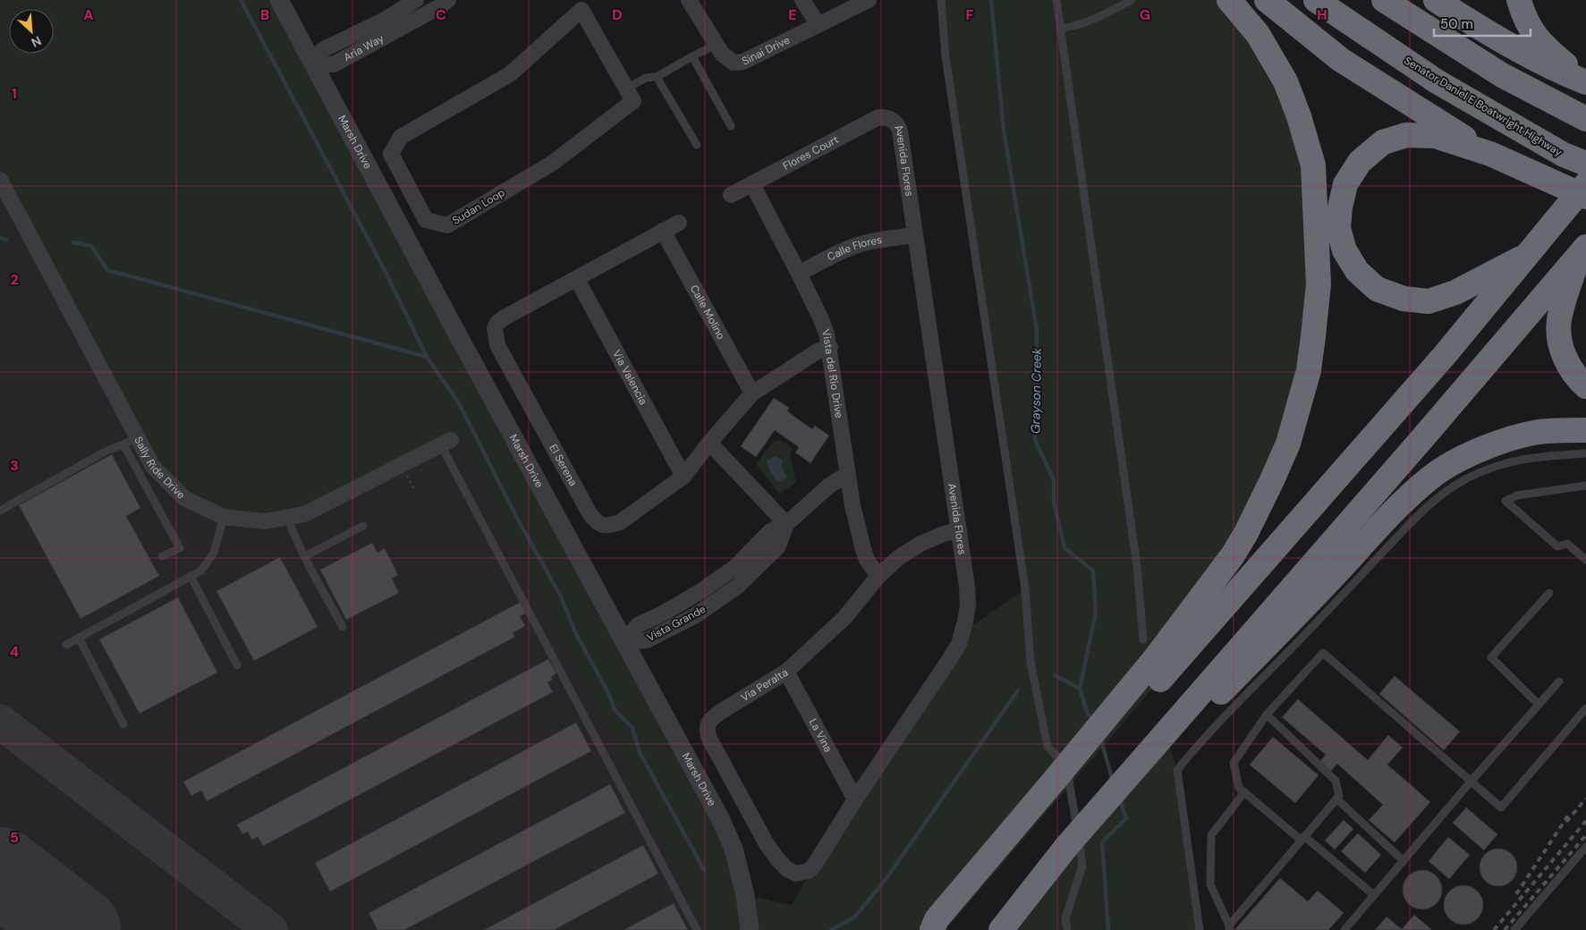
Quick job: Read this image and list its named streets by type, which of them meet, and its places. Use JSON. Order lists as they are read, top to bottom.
{
  "streets": {
    "highway": ["Senator Daniel E Boatwright Highway"],
    "street": [
      "Aria Way",
      "Sinai Drive",
      "Marsh Drive",
      "Flores Court",
      "Avenida Flores",
      "Sudan Loop",
      "Calle Flores",
      "Calle Molino",
      "Vista del Rio Drive",
      "Via Valencia",
      "Sally Ride Drive",
      "El Serena",
      "Vista Grande",
      "Via Peralta",
      "La Vina"
    ]
  },
  "crossings": [
    ["Aria Way", "Marsh Drive"],
    ["Marsh Drive", "Vista Grande"],
    ["Flores Court", "Avenida Flores"],
    ["Flores Court", "Vista del Rio Drive"],
    ["Avenida Flores", "Calle Flores"],
    ["Avenida Flores", "Via Peralta"],
    ["Avenida Flores", "La Vina"],
    ["Calle Flores", "Vista del Rio Drive"],
    ["Calle Molino", "El Serena"],
    ["Vista del Rio Drive", "El Serena"],
    ["Vista del Rio Drive", "Vista Grande"],
    ["Vista del Rio Drive", "Via Peralta"],
    ["Via Valencia", "El Serena"],
    ["Via Peralta", "La Vina"]
  ],
  "water": ["Grayson Creek"],
  "scale_bar": "50 m",
  "north": "bottom right",
  "grid": {
    "columns": [
      "A",
      "B",
      "C",
      "D",
      "E",
      "F",
      "G",
      "H"
    ],
    "rows": [
      "1",
      "2",
      "3",
      "4",
      "5"
    ]
  }
}
